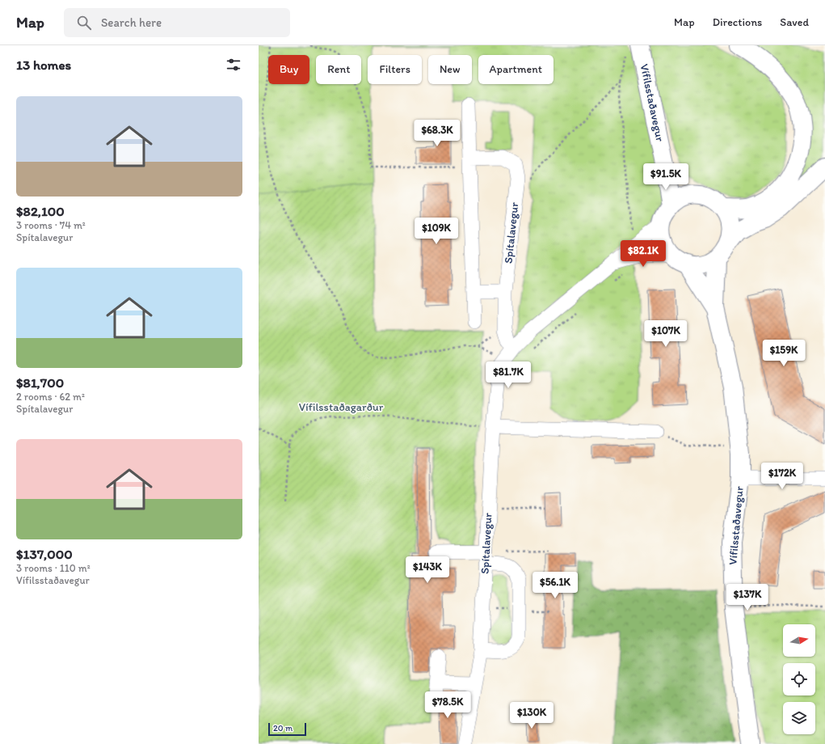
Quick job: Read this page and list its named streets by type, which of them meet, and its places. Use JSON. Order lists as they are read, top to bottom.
{
  "streets": {
    "main road": ["Vífilsstaðavegur"],
    "street": ["Spítalavegur"]
  },
  "crossings": [
    ["Vífilsstaðavegur", "Spítalavegur"]
  ],
  "parks": ["Vífilsstaðagarður"],
  "scale_bar": "20 m",
  "north": "right",
  "page": {
    "header": "Map",
    "search": "Search here",
    "nav": ["Map", "Directions", "Saved"],
    "heading": "13 homes",
    "chip": [
      "Buy",
      "Rent",
      "Filters",
      "New",
      "Apartment"
    ],
    "list": [
      {
        "name": "$82,100",
        "note": "3 rooms · 74 m² · Spítalavegur"
      },
      {
        "name": "$81,700",
        "note": "2 rooms · 62 m² · Spítalavegur"
      },
      {
        "name": "$137,000",
        "note": "3 rooms · 110 m² · Vífilsstaðavegur"
      }
    ],
    "price": [
      "$68.3K",
      "$91.5K",
      "$109K",
      "$82.1K",
      "$107K",
      "$159K",
      "$81.7K",
      "$172K",
      "$143K",
      "$56.1K",
      "$137K",
      "$78.5K",
      "$130K"
    ],
    "scale": "20 m"
  }
}
